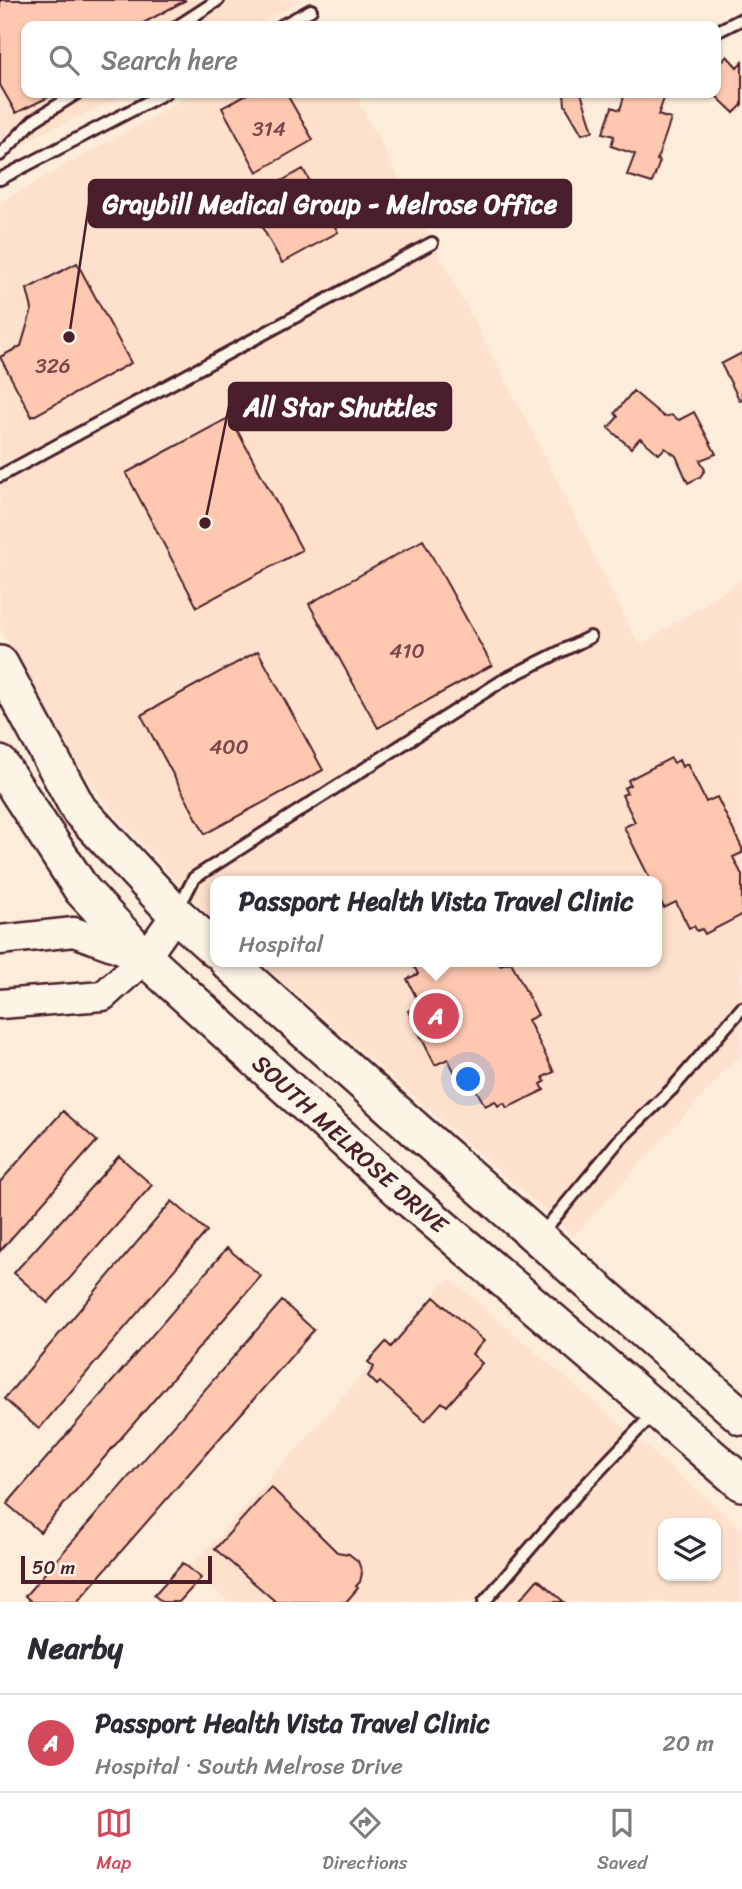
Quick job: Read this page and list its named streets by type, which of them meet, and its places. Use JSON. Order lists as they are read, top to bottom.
{
  "streets": {
    "main road": ["SOUTH MELROSE DRIVE"]
  },
  "places": ["Graybill Medical Group - Melrose Office", "All Star Shuttles"],
  "house_numbers": [
    "314",
    "326",
    "410",
    "400"
  ],
  "scale_bar": "50 m",
  "page": {
    "search": "Search here",
    "popup": ["Passport Health Vista Travel Clinic", "Hospital"],
    "pins": "A",
    "scale": "50 m",
    "heading": "Nearby",
    "list": [
      {
        "mark": "A",
        "name": "Passport Health Vista Travel Clinic",
        "note": "Hospital · South Melrose Drive",
        "value": "20 m"
      }
    ],
    "nav": ["Map", "Directions", "Saved"]
  }
}
